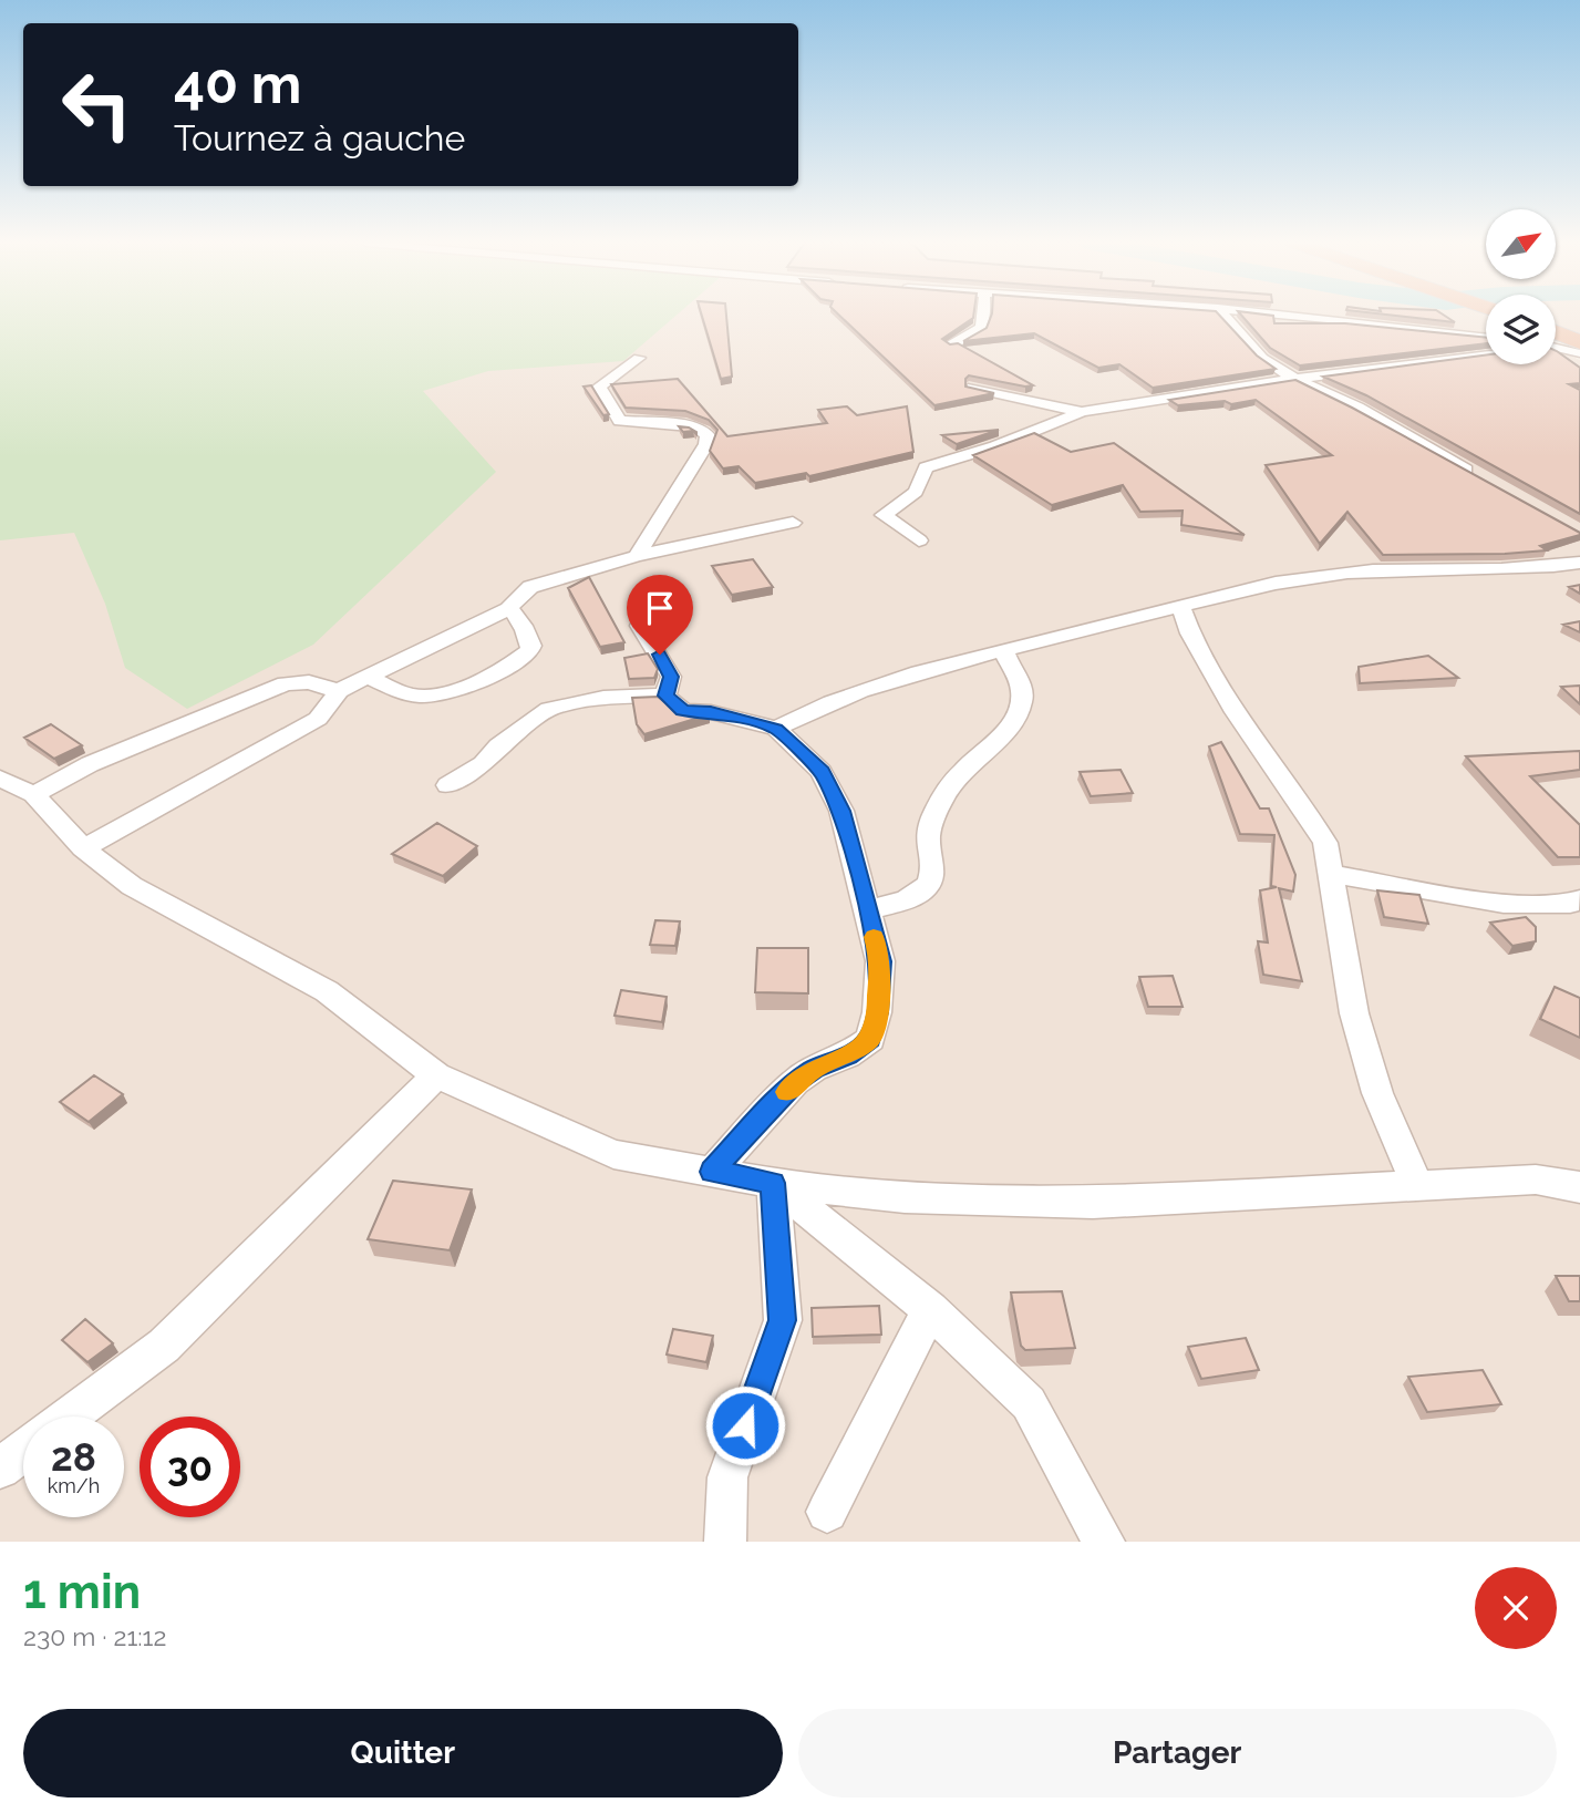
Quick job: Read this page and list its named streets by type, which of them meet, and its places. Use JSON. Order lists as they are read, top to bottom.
{
  "north": "top right",
  "page": {
    "turn": ["40 m", "Tournez à gauche"],
    "speed": "28 km/h",
    "limit": "30",
    "heading": ["1 min", "230 m · 21:12"],
    "buttons": ["Quitter", "Partager"]
  }
}
